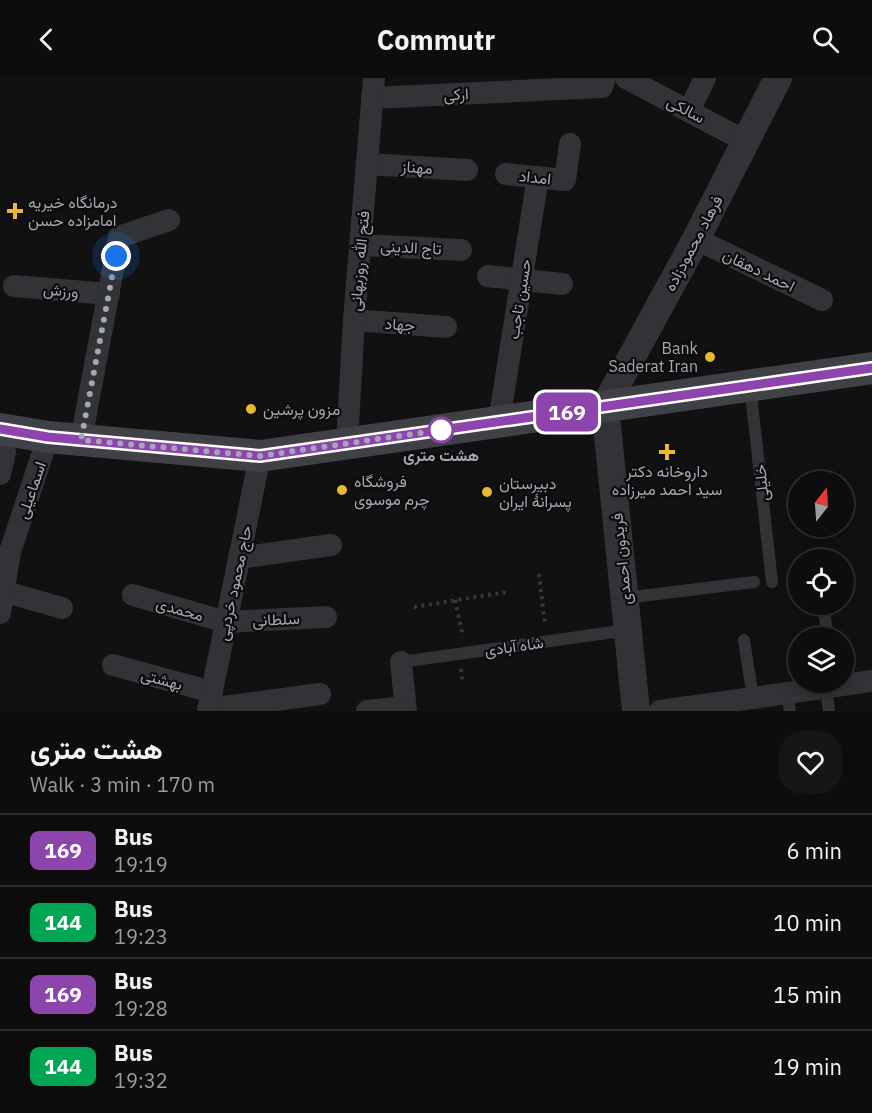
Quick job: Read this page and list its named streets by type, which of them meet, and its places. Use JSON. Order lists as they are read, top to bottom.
{
  "streets": {
    "street": [
      "ارکی",
      "سالکی",
      "مهناز",
      "امداد",
      "فرهاد محمودزاده",
      "تاج الدینی",
      "فتح الله روزبهانی",
      "احمد دهقان",
      "ورزش",
      "حسین تاجب",
      "جهاد",
      "اسماعیلی",
      "فریدون احمدی",
      "حاج محمود خردپی",
      "محمدی",
      "سلطانی",
      "بهشتی"
    ],
    "lane": ["خلیلی", "شاه آبادی"]
  },
  "crossings": [
    ["ارکی", "فتح الله روزبهانی"],
    ["سالکی", "فرهاد محمودزاده"],
    ["مهناز", "فتح الله روزبهانی"],
    ["امداد", "حسین تاجب"],
    ["فرهاد محمودزاده", "احمد دهقان"],
    ["فرهاد محمودزاده", "فریدون احمدی"],
    ["تاج الدینی", "فتح الله روزبهانی"],
    ["فتح الله روزبهانی", "جهاد"],
    ["فریدون احمدی", "شاه آبادی"],
    ["حاج محمود خردپی", "محمدی"],
    ["حاج محمود خردپی", "سلطانی"],
    ["حاج محمود خردپی", "بهشتی"],
    ["محمدی", "سلطانی"]
  ],
  "places": {
    "health": ["درمانگاه خیریه امامزاده حسن", "داروخانه دکتر سید احمد میرزاده"],
    "other": [
      "Bank Saderat Iran",
      "مزون پرشین",
      "هشت متری",
      "فروشگاه چرم موسوی",
      "دبیرستان پسرانهٔ ایران"
    ]
  },
  "lines": ["bus line 169"],
  "north": "top",
  "page": {
    "header": "Commutr",
    "on_map": "169",
    "heading": ["هشت متری", "Walk · 3 min · 170 m"],
    "list": [
      {
        "mark": "169",
        "name": "Bus",
        "note": "19:19",
        "value": "6 min"
      },
      {
        "mark": "144",
        "name": "Bus",
        "note": "19:23",
        "value": "10 min"
      },
      {
        "mark": "169",
        "name": "Bus",
        "note": "19:28",
        "value": "15 min"
      },
      {
        "mark": "144",
        "name": "Bus",
        "note": "19:32",
        "value": "19 min"
      }
    ]
  }
}
